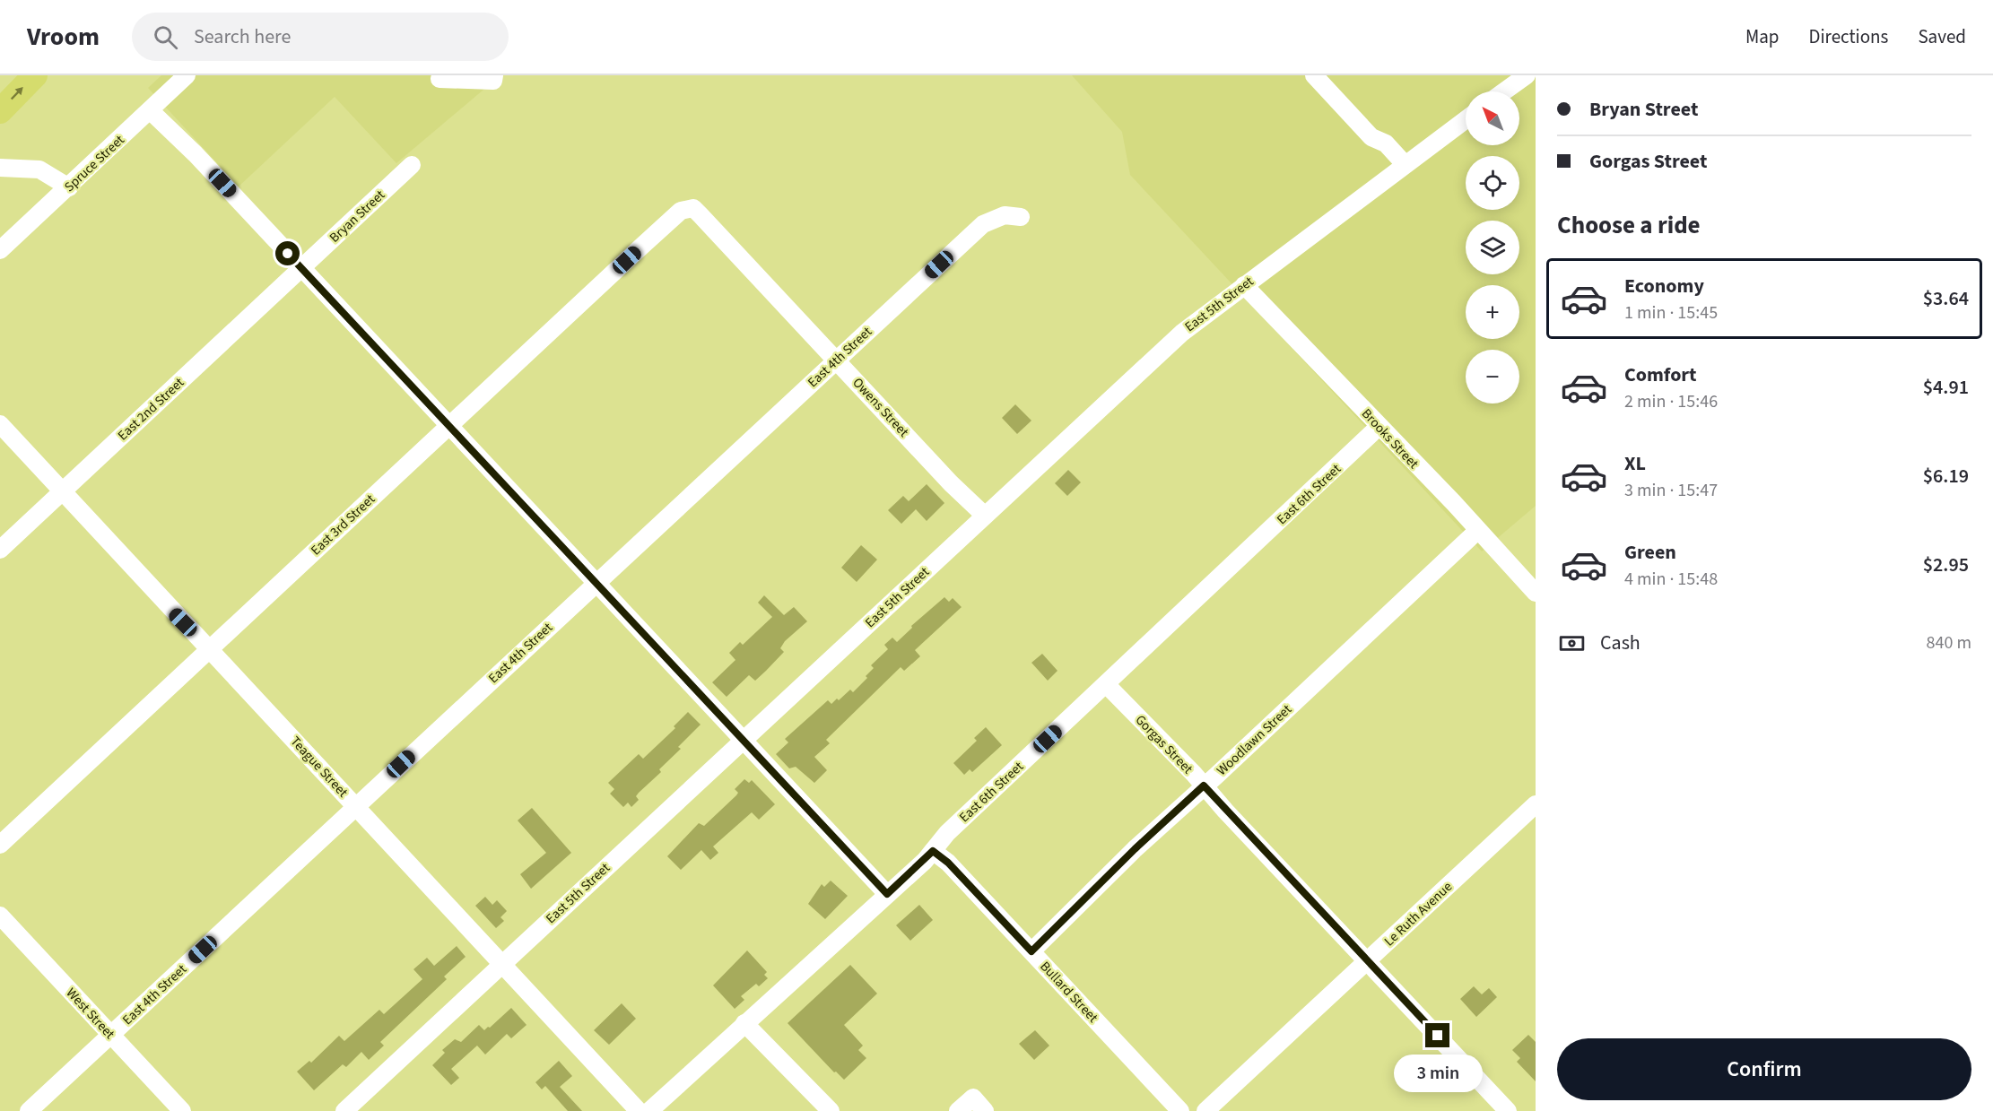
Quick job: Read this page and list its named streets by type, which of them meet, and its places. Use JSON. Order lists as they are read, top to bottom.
{
  "streets": {
    "street": [
      "Spruce Street",
      "Bryan Street",
      "East 5th Street",
      "East 4th Street",
      "Owens Street",
      "East 2nd Street",
      "Brooks Street",
      "East 6th Street",
      "East 3rd Street",
      "Woodlawn Street",
      "Gorgas Street",
      "Teague Street",
      "Le Ruth Avenue",
      "Bullard Street",
      "West Street"
    ]
  },
  "crossings": [
    ["Bryan Street", "East 2nd Street"],
    ["East 5th Street", "Owens Street"],
    ["East 5th Street", "Brooks Street"],
    ["East 5th Street", "Teague Street"],
    ["East 4th Street", "Owens Street"],
    ["East 4th Street", "Teague Street"],
    ["East 4th Street", "West Street"],
    ["Owens Street", "East 3rd Street"],
    ["East 2nd Street", "Teague Street"],
    ["Brooks Street", "East 6th Street"],
    ["Brooks Street", "Woodlawn Street"],
    ["East 6th Street", "Gorgas Street"],
    ["East 6th Street", "Bullard Street"],
    ["East 3rd Street", "Teague Street"],
    ["Woodlawn Street", "Gorgas Street"],
    ["Woodlawn Street", "Bullard Street"],
    ["Gorgas Street", "Le Ruth Avenue"]
  ],
  "north": "top left",
  "page": {
    "header": "Vroom",
    "search": "Search here",
    "nav": ["Map", "Directions", "Saved"],
    "banner": ["Bryan Street", "Gorgas Street"],
    "map_buttons": ["+", "−"],
    "heading": "Choose a ride",
    "list": [
      {
        "name": "Economy",
        "note": "1 min · 15:45",
        "value": "$3.64"
      },
      {
        "name": "Comfort",
        "note": "2 min · 15:46",
        "value": "$4.91"
      },
      {
        "name": "XL",
        "note": "3 min · 15:47",
        "value": "$6.19"
      },
      {
        "name": "Green",
        "note": "4 min · 15:48",
        "value": "$2.95"
      }
    ],
    "pay": ["Cash", "840 m"],
    "buttons": "Confirm",
    "bubble": "3 min"
  }
}
